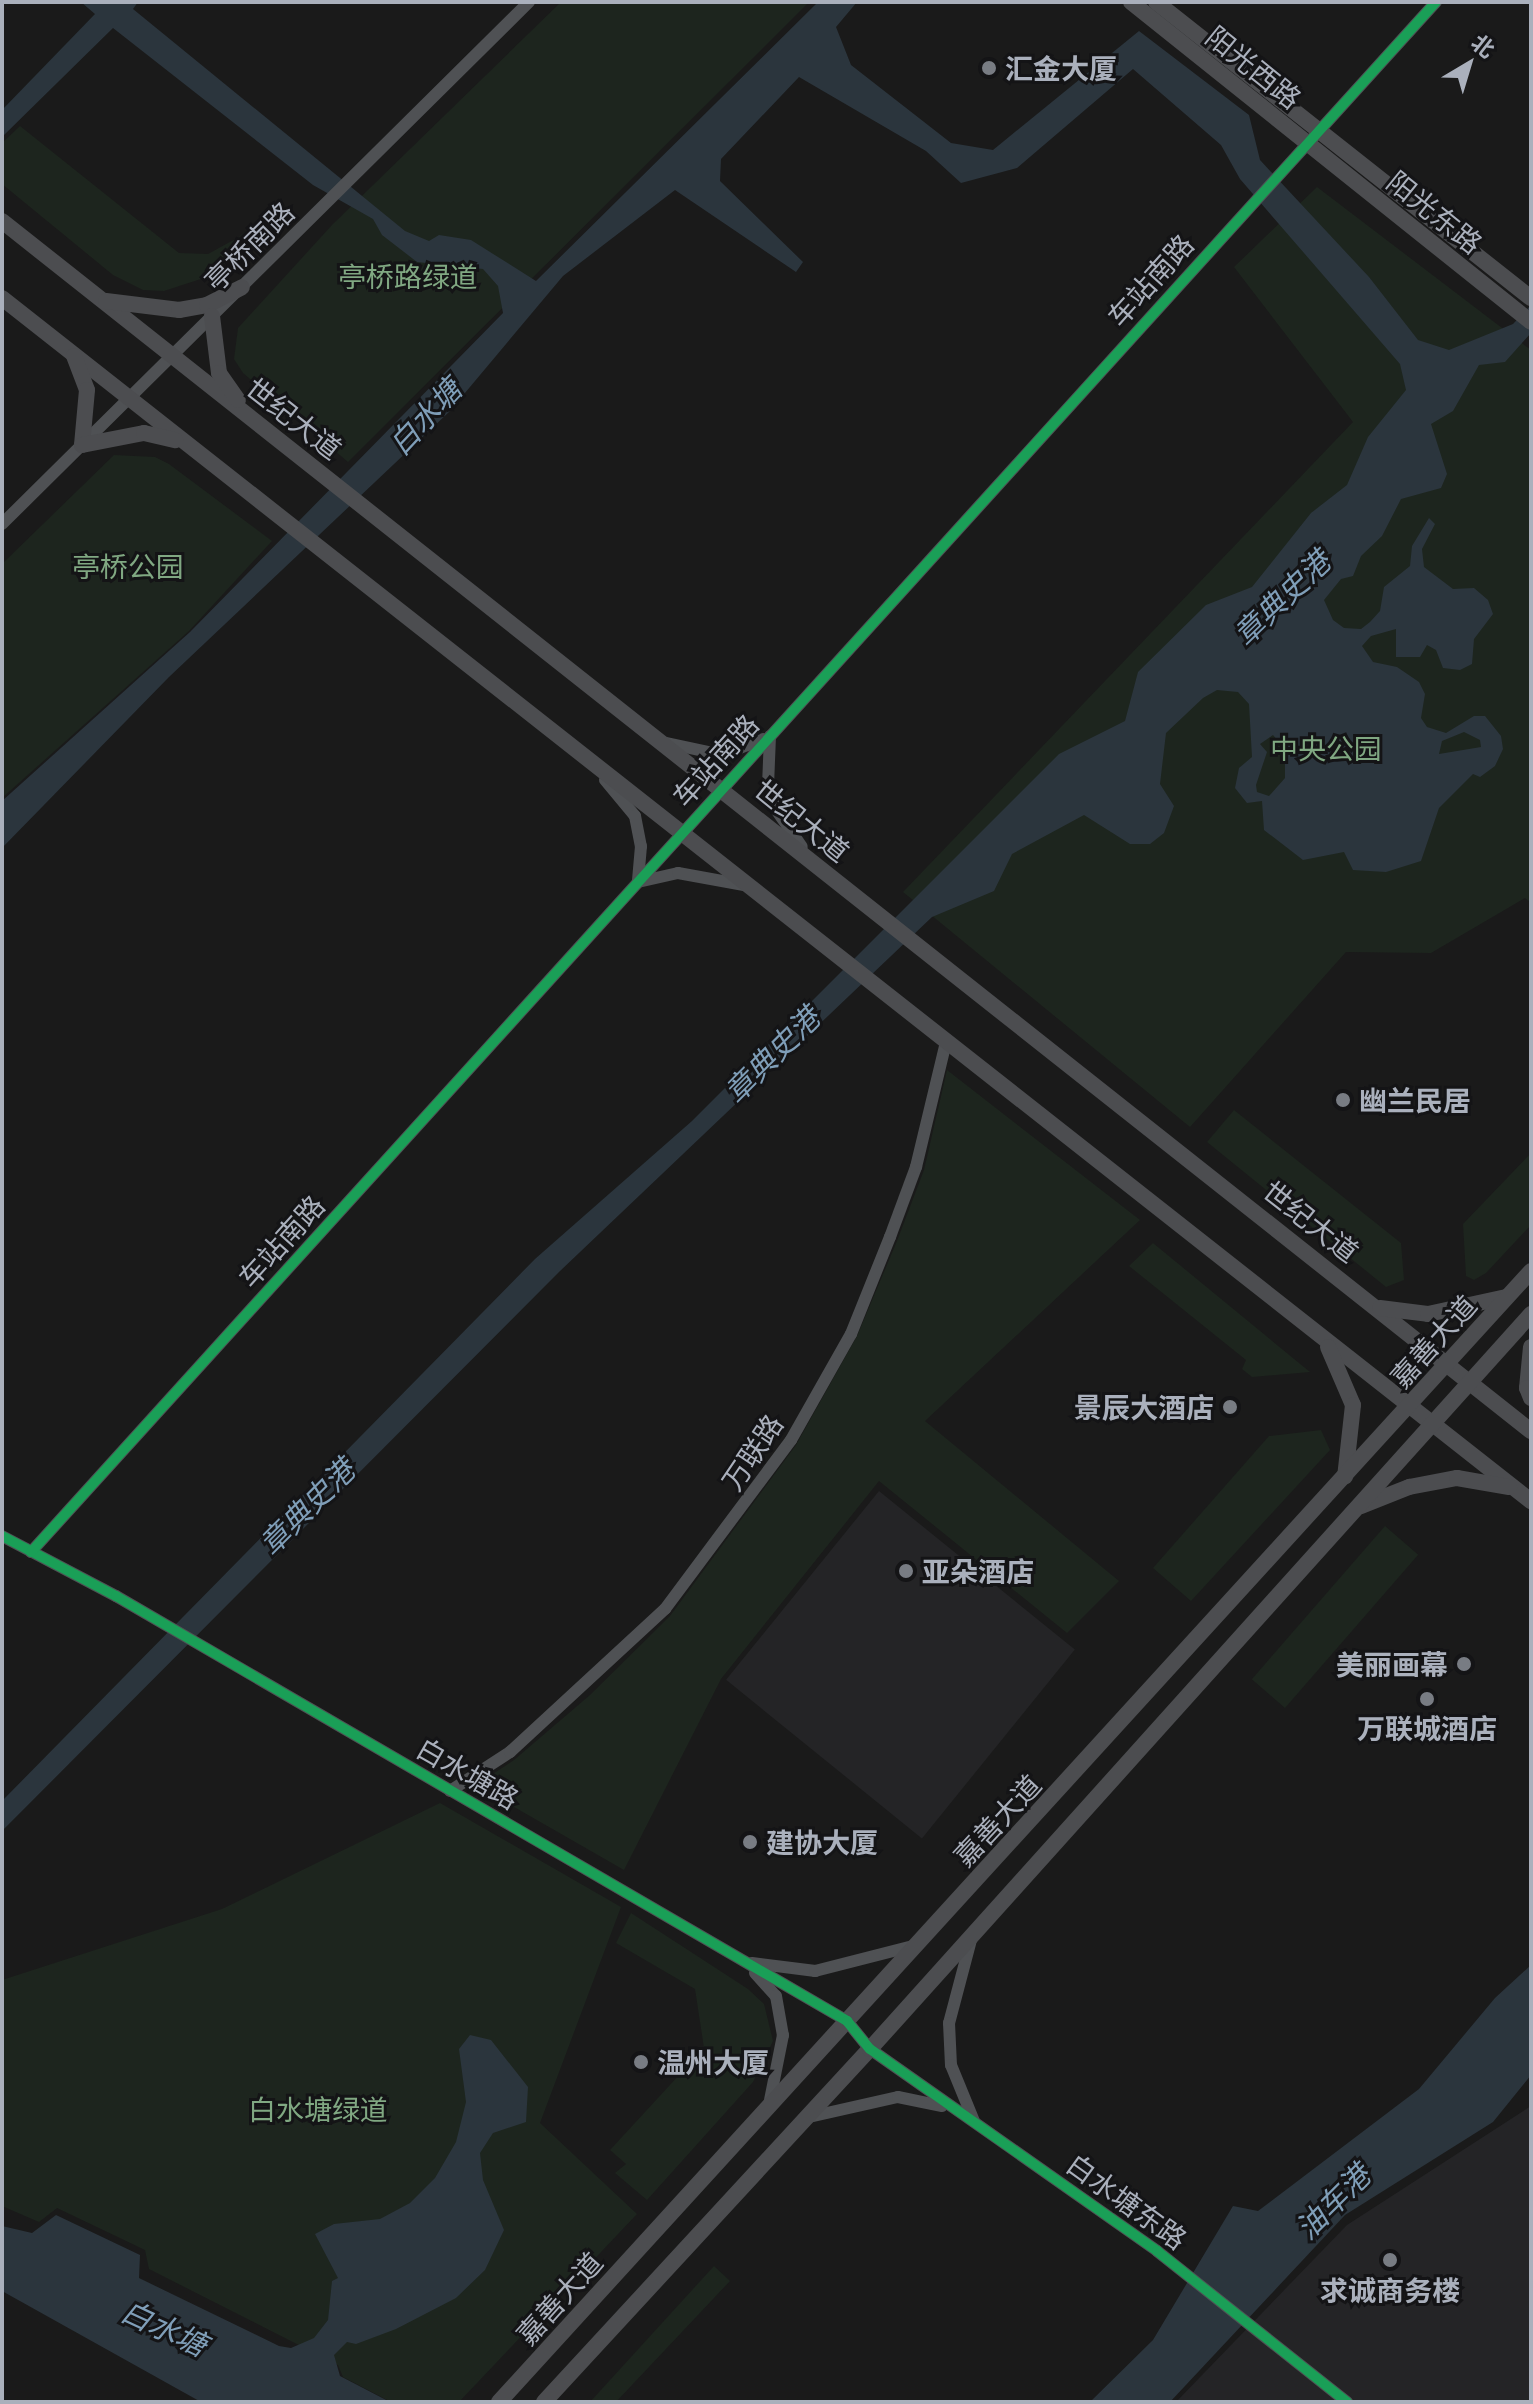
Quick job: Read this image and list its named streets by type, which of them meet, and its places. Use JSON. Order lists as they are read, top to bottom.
{
  "streets": {
    "main road": [
      "阳光西路",
      "阳光东路",
      "世纪大道",
      "嘉善大道"
    ],
    "street": [
      "亭桥南路",
      "车站南路",
      "万联路",
      "白水塘路",
      "白水塘东路"
    ]
  },
  "crossings": [
    ["阳光西路", "阳光东路"],
    ["阳光西路", "车站南路"],
    ["阳光东路", "车站南路"],
    ["亭桥南路", "世纪大道"],
    ["车站南路", "世纪大道"],
    ["车站南路", "白水塘路"],
    ["世纪大道", "嘉善大道"],
    ["嘉善大道", "白水塘路"],
    ["嘉善大道", "白水塘东路"],
    ["万联路", "白水塘路"],
    ["白水塘路", "白水塘东路"]
  ],
  "water": ["白水塘", "章典史港", "油车港"],
  "parks": [
    "亭桥路绿道",
    "亭桥公园",
    "中央公园",
    "白水塘绿道"
  ],
  "places": [
    "汇金大厦",
    "幽兰民居",
    "景辰大酒店",
    "亚朵酒店",
    "美丽画幕",
    "万联城酒店",
    "建协大厦",
    "温州大厦",
    "求诚商务楼"
  ],
  "north": "top right"
}
